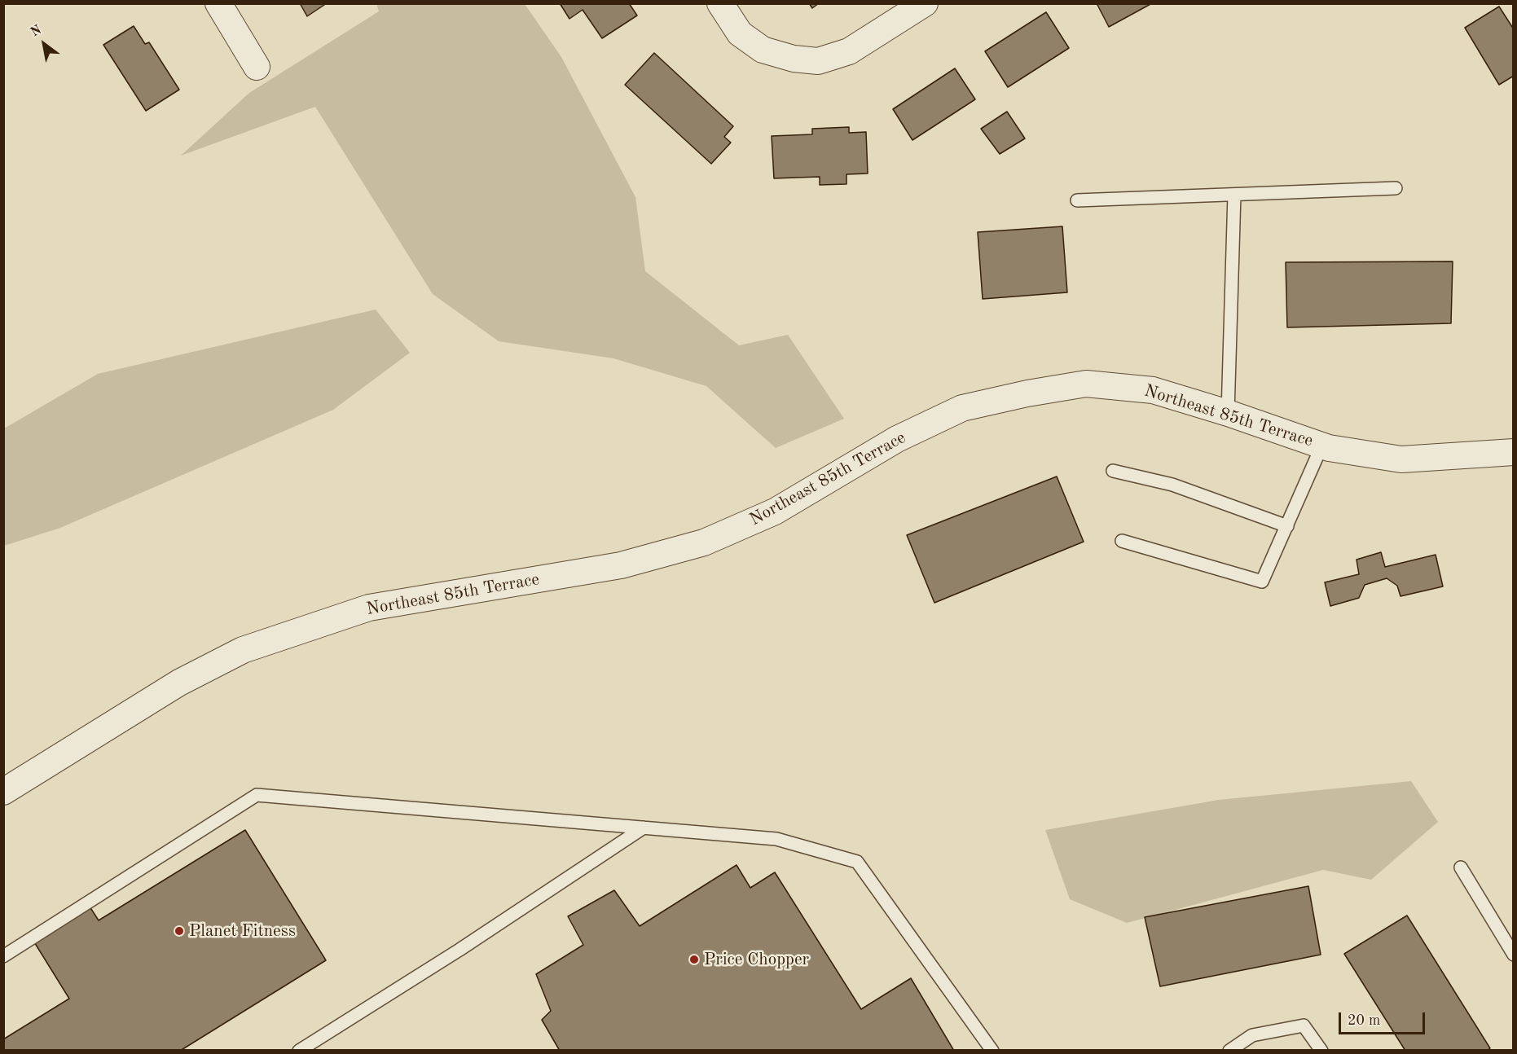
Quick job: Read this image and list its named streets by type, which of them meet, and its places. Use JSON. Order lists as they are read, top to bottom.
{
  "streets": {
    "street": ["Northeast 85th Terrace"]
  },
  "places": ["Planet Fitness", "Price Chopper"],
  "scale_bar": "20 m",
  "north": "top left"
}
